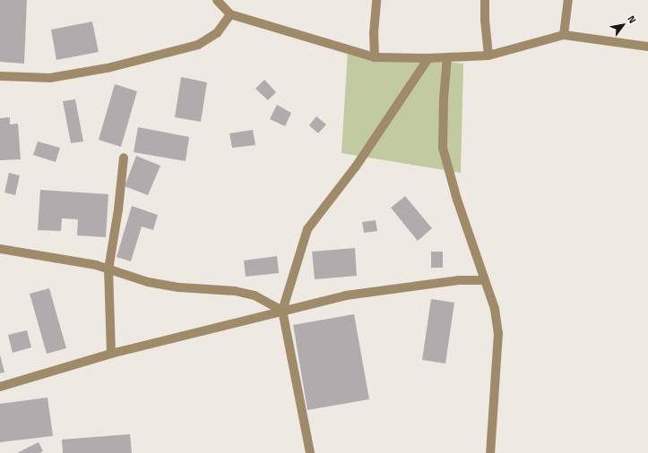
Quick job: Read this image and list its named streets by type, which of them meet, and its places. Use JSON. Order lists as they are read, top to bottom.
{
  "north": "top right"
}
